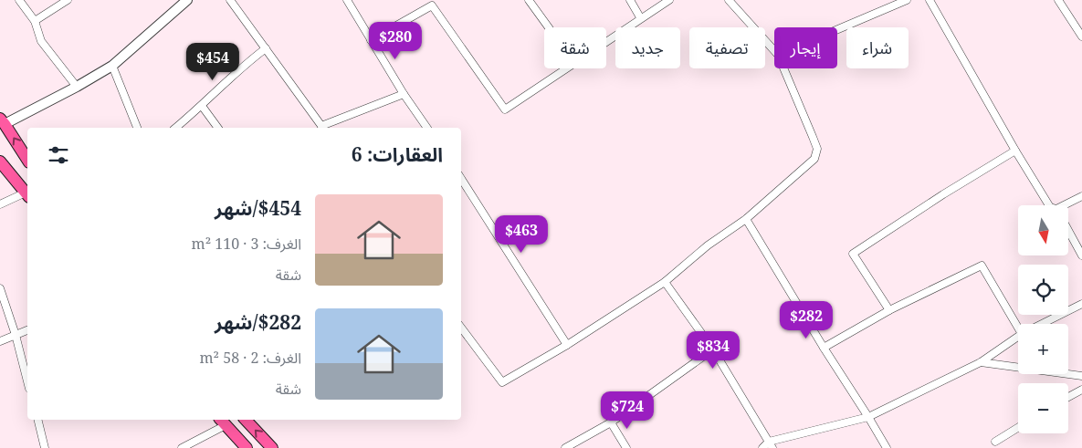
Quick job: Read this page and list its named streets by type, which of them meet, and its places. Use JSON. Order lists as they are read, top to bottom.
{
  "north": "bottom",
  "page": {
    "price": [
      "$280",
      "$454",
      "$463",
      "$282",
      "$834",
      "$724"
    ],
    "chip": [
      "شراء",
      "إيجار",
      "تصفية",
      "جديد",
      "شقة"
    ],
    "heading": "العقارات: 6",
    "list": [
      {
        "name": "$454/شهر",
        "note": "الغرف: 3 · 110 m² · شقة"
      },
      {
        "name": "$282/شهر",
        "note": "الغرف: 2 · 58 m² · شقة"
      }
    ],
    "map_buttons": ["+", "−"]
  }
}
